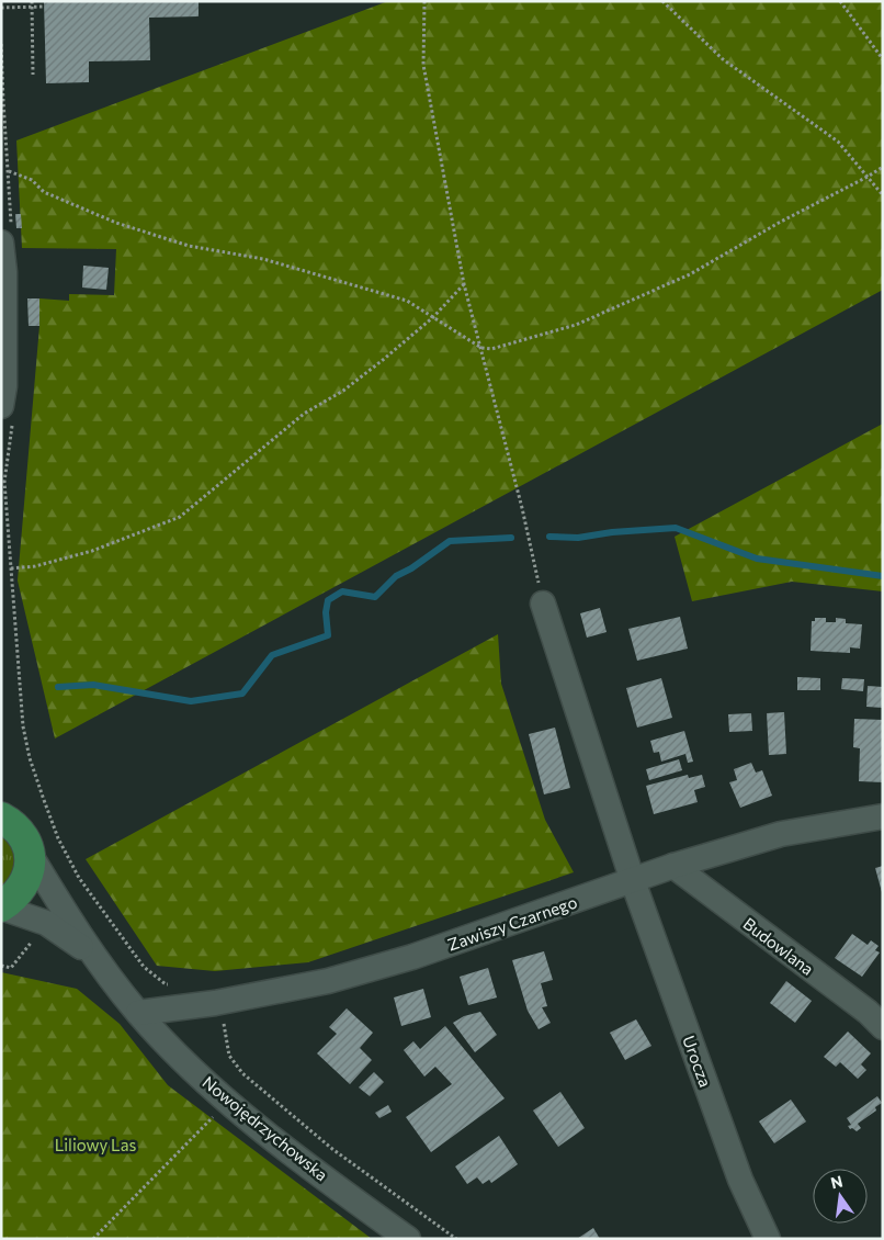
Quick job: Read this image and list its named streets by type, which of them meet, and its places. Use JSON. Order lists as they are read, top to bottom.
{
  "streets": {
    "street": [
      "Zawiszy Czarnego",
      "Budowlana",
      "Urocza",
      "Nowojędrzychowska"
    ]
  },
  "crossings": [
    ["Zawiszy Czarnego", "Budowlana"],
    ["Zawiszy Czarnego", "Urocza"],
    ["Zawiszy Czarnego", "Nowojędrzychowska"]
  ],
  "parks": ["Liliowy Las"],
  "north": "top"
}
